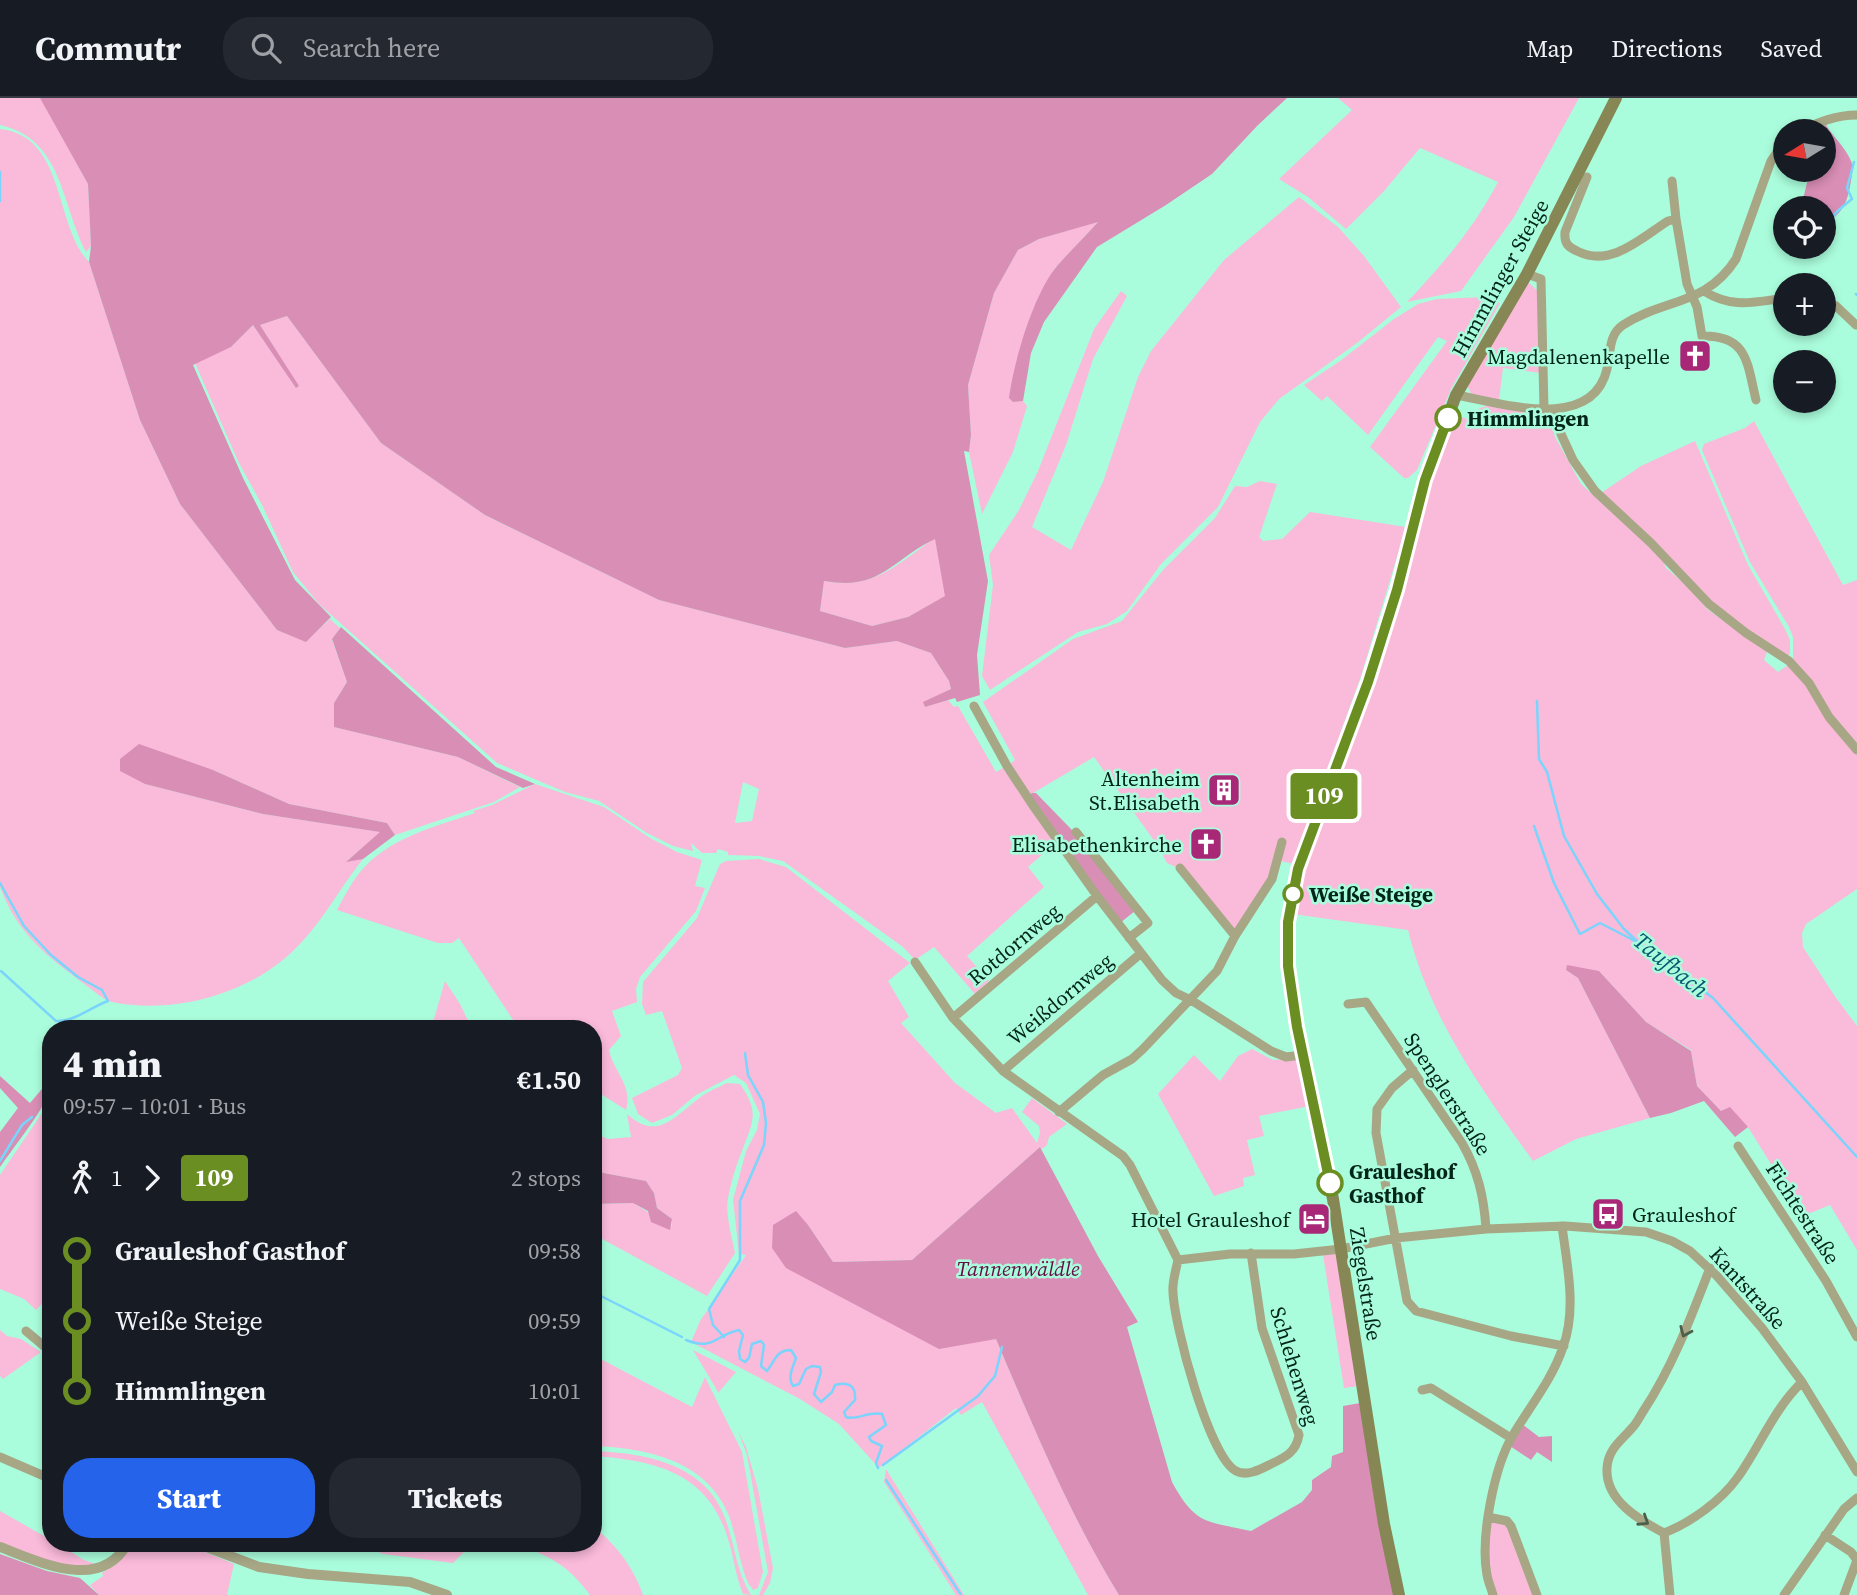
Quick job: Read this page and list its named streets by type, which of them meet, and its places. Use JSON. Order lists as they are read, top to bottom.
{
  "streets": {
    "main road": ["Himmlinger Steige", "Ziegelstraße"],
    "street": [
      "Rotdornweg",
      "Weißdornweg",
      "Spenglerstraße",
      "Fichtestraße",
      "Kantstraße",
      "Schlehenweg"
    ]
  },
  "crossings": [
    ["Himmlinger Steige", "Ziegelstraße"],
    ["Spenglerstraße", "Kantstraße"],
    ["Ziegelstraße", "Kantstraße"],
    ["Kantstraße", "Schlehenweg"]
  ],
  "water": ["Taufbach"],
  "parks": ["Tannenwäldle"],
  "places": {
    "church": ["Magdalenenkapelle", "Elisabethenkirche"],
    "other": ["Himmlingen", "Weiße Steige", "Grauleshof Gasthof"],
    "building": ["Altenheim St.Elisabeth"],
    "bus stop": ["Grauleshof"],
    "hotel": ["Hotel Grauleshof"]
  },
  "lines": ["bus line 109"],
  "north": "left",
  "page": {
    "header": "Commutr",
    "search": "Search here",
    "nav": ["Map", "Directions", "Saved"],
    "on_map": "109",
    "map_buttons": ["+", "−"],
    "heading": ["4 min", "09:57 – 10:01 · Bus", "€1.50"],
    "legs": ["1", "109", "2 stops"],
    "list": [
      {
        "name": "Grauleshof Gasthof",
        "value": "09:58"
      },
      {
        "name": "Weiße Steige",
        "value": "09:59"
      },
      {
        "name": "Himmlingen",
        "value": "10:01"
      }
    ],
    "buttons": ["Start", "Tickets"]
  }
}
